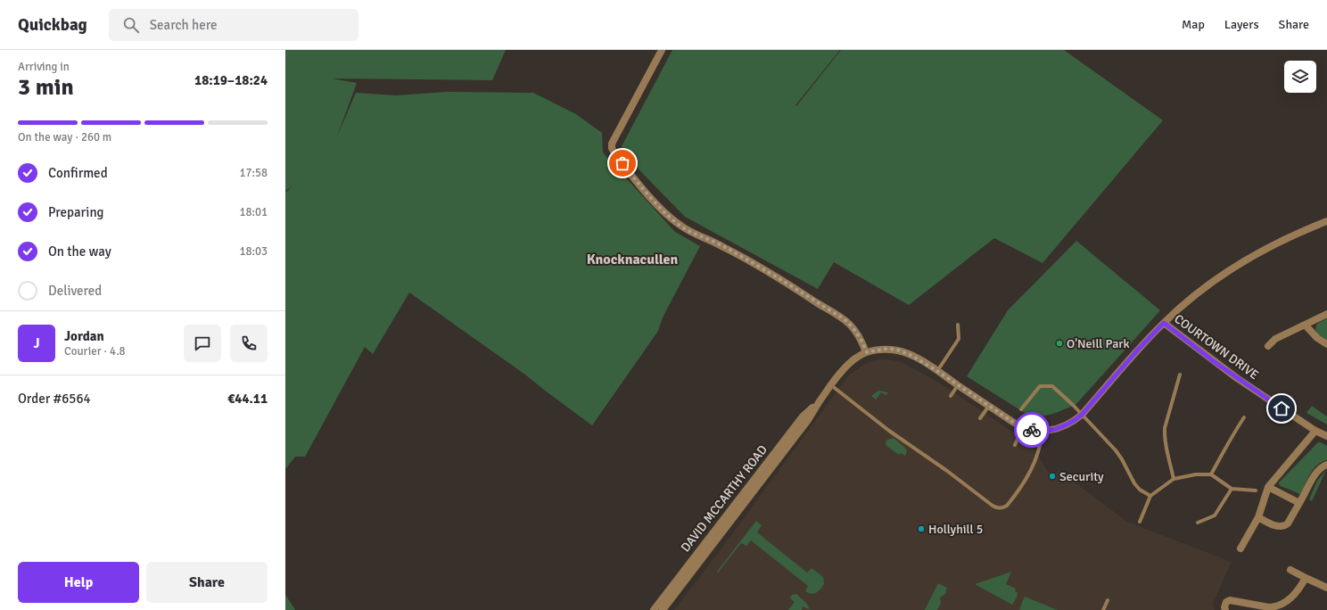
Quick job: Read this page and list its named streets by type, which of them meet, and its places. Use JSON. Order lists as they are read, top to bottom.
{
  "streets": {
    "street": ["COURTOWN DRIVE", "DAVID MCCARTHY ROAD"]
  },
  "crossings": [
    ["COURTOWN DRIVE", "DAVID MCCARTHY ROAD"]
  ],
  "districts": ["Knocknacullen"],
  "places": ["O'Neill Park", "Security", "Hollyhill 5"],
  "page": {
    "header": "Quickbag",
    "search": "Search here",
    "nav": ["Map", "Layers", "Share"],
    "heading": ["3 min", "Arriving in", "18:19–18:24"],
    "panel": [
      "Jordan",
      "Courier · 4.8",
      "Order #6564",
      "€44.11"
    ],
    "bar": "On the way · 260 m",
    "list": [
      ["Confirmed", "17:58"],
      ["Preparing", "18:01"],
      ["On the way", "18:03"],
      "Delivered"
    ],
    "round": "J",
    "buttons": ["Help", "Share"]
  }
}
